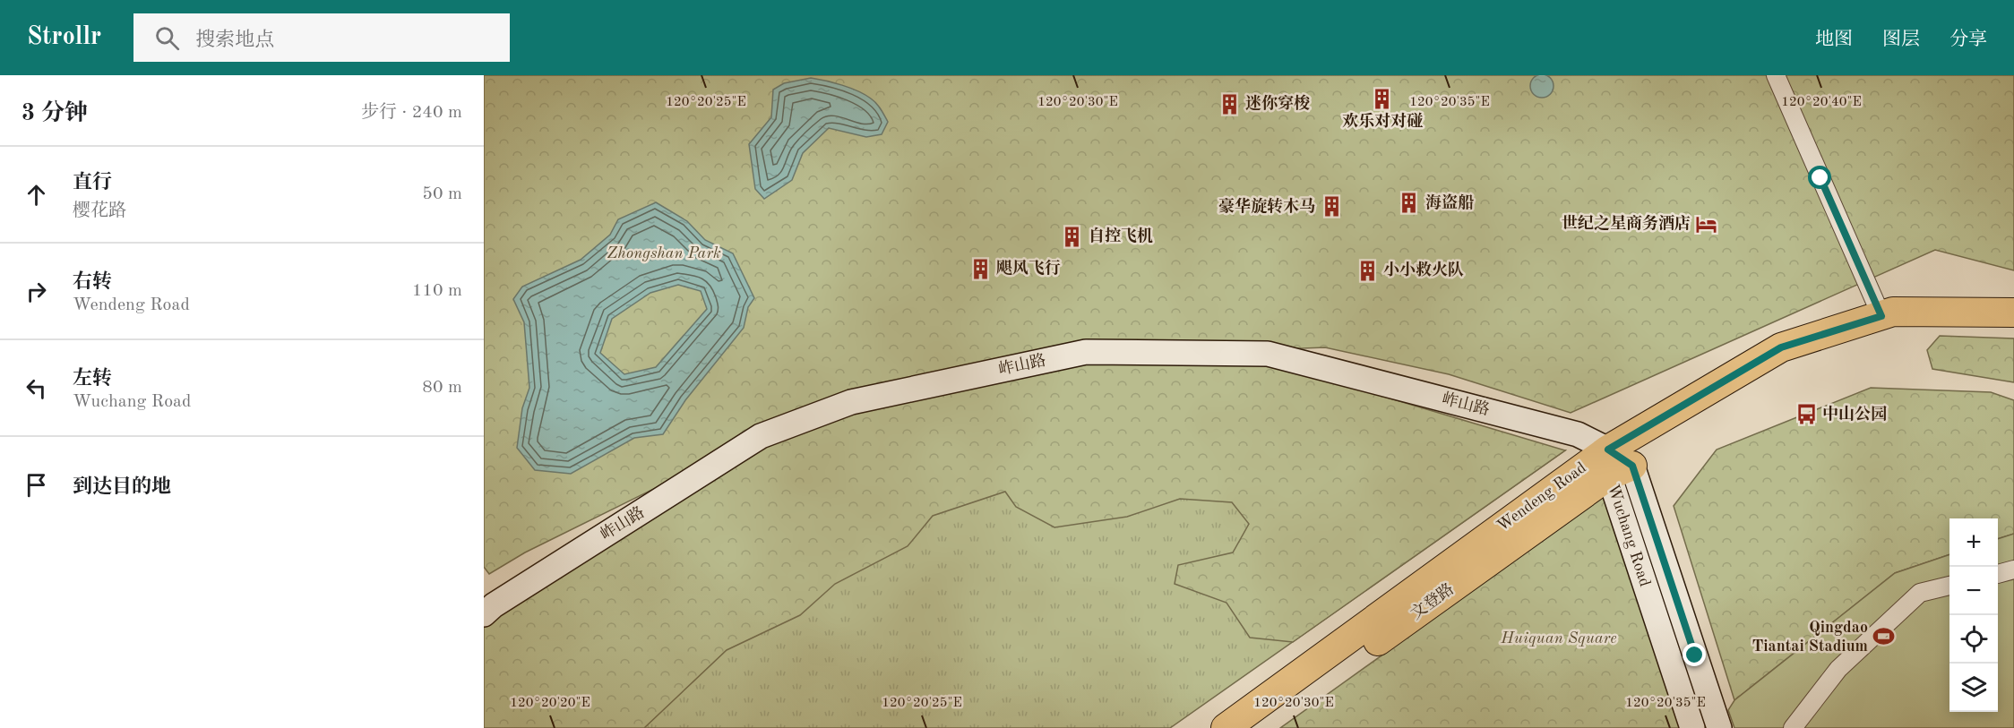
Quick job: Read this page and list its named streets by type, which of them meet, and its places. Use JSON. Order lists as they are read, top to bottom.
{
  "streets": {
    "main road": ["Wendeng Road", "文登路"],
    "street": ["岞山路", "Wuchang Road"]
  },
  "crossings": [
    ["岞山路", "Wendeng Road"],
    ["岞山路", "Wuchang Road"],
    ["岞山路", "文登路"],
    ["Wendeng Road", "Wuchang Road"],
    ["Wendeng Road", "文登路"],
    ["Wuchang Road", "文登路"]
  ],
  "parks": ["Zhongshan Park", "Huiquan Square"],
  "places": {
    "building": [
      "欢乐对对碰",
      "迷你穿梭",
      "海盗船",
      "豪华旋转木马",
      "自控飞机",
      "飓风飞行",
      "小小救火队"
    ],
    "hotel": ["世纪之星商务酒店"],
    "bus stop": ["中山公园"],
    "sports": ["Qingdao Tiantai Stadium"]
  },
  "page": {
    "header": "Strollr",
    "search": "搜索地点",
    "nav": ["地图", "图层", "分享"],
    "heading": ["3 分钟", "步行 · 240 m"],
    "list": [
      ["直行", "樱花路", "50 m"],
      ["右转", "Wendeng Road", "110 m"],
      ["左转", "Wuchang Road", "80 m"],
      "到达目的地"
    ],
    "map_buttons": ["+", "−"]
  },
  "coordinates": [
    "120°20'25\"E",
    "120°20'30\"E",
    "120°20'35\"E",
    "120°20'40\"E",
    "120°20'20\"E"
  ]
}
